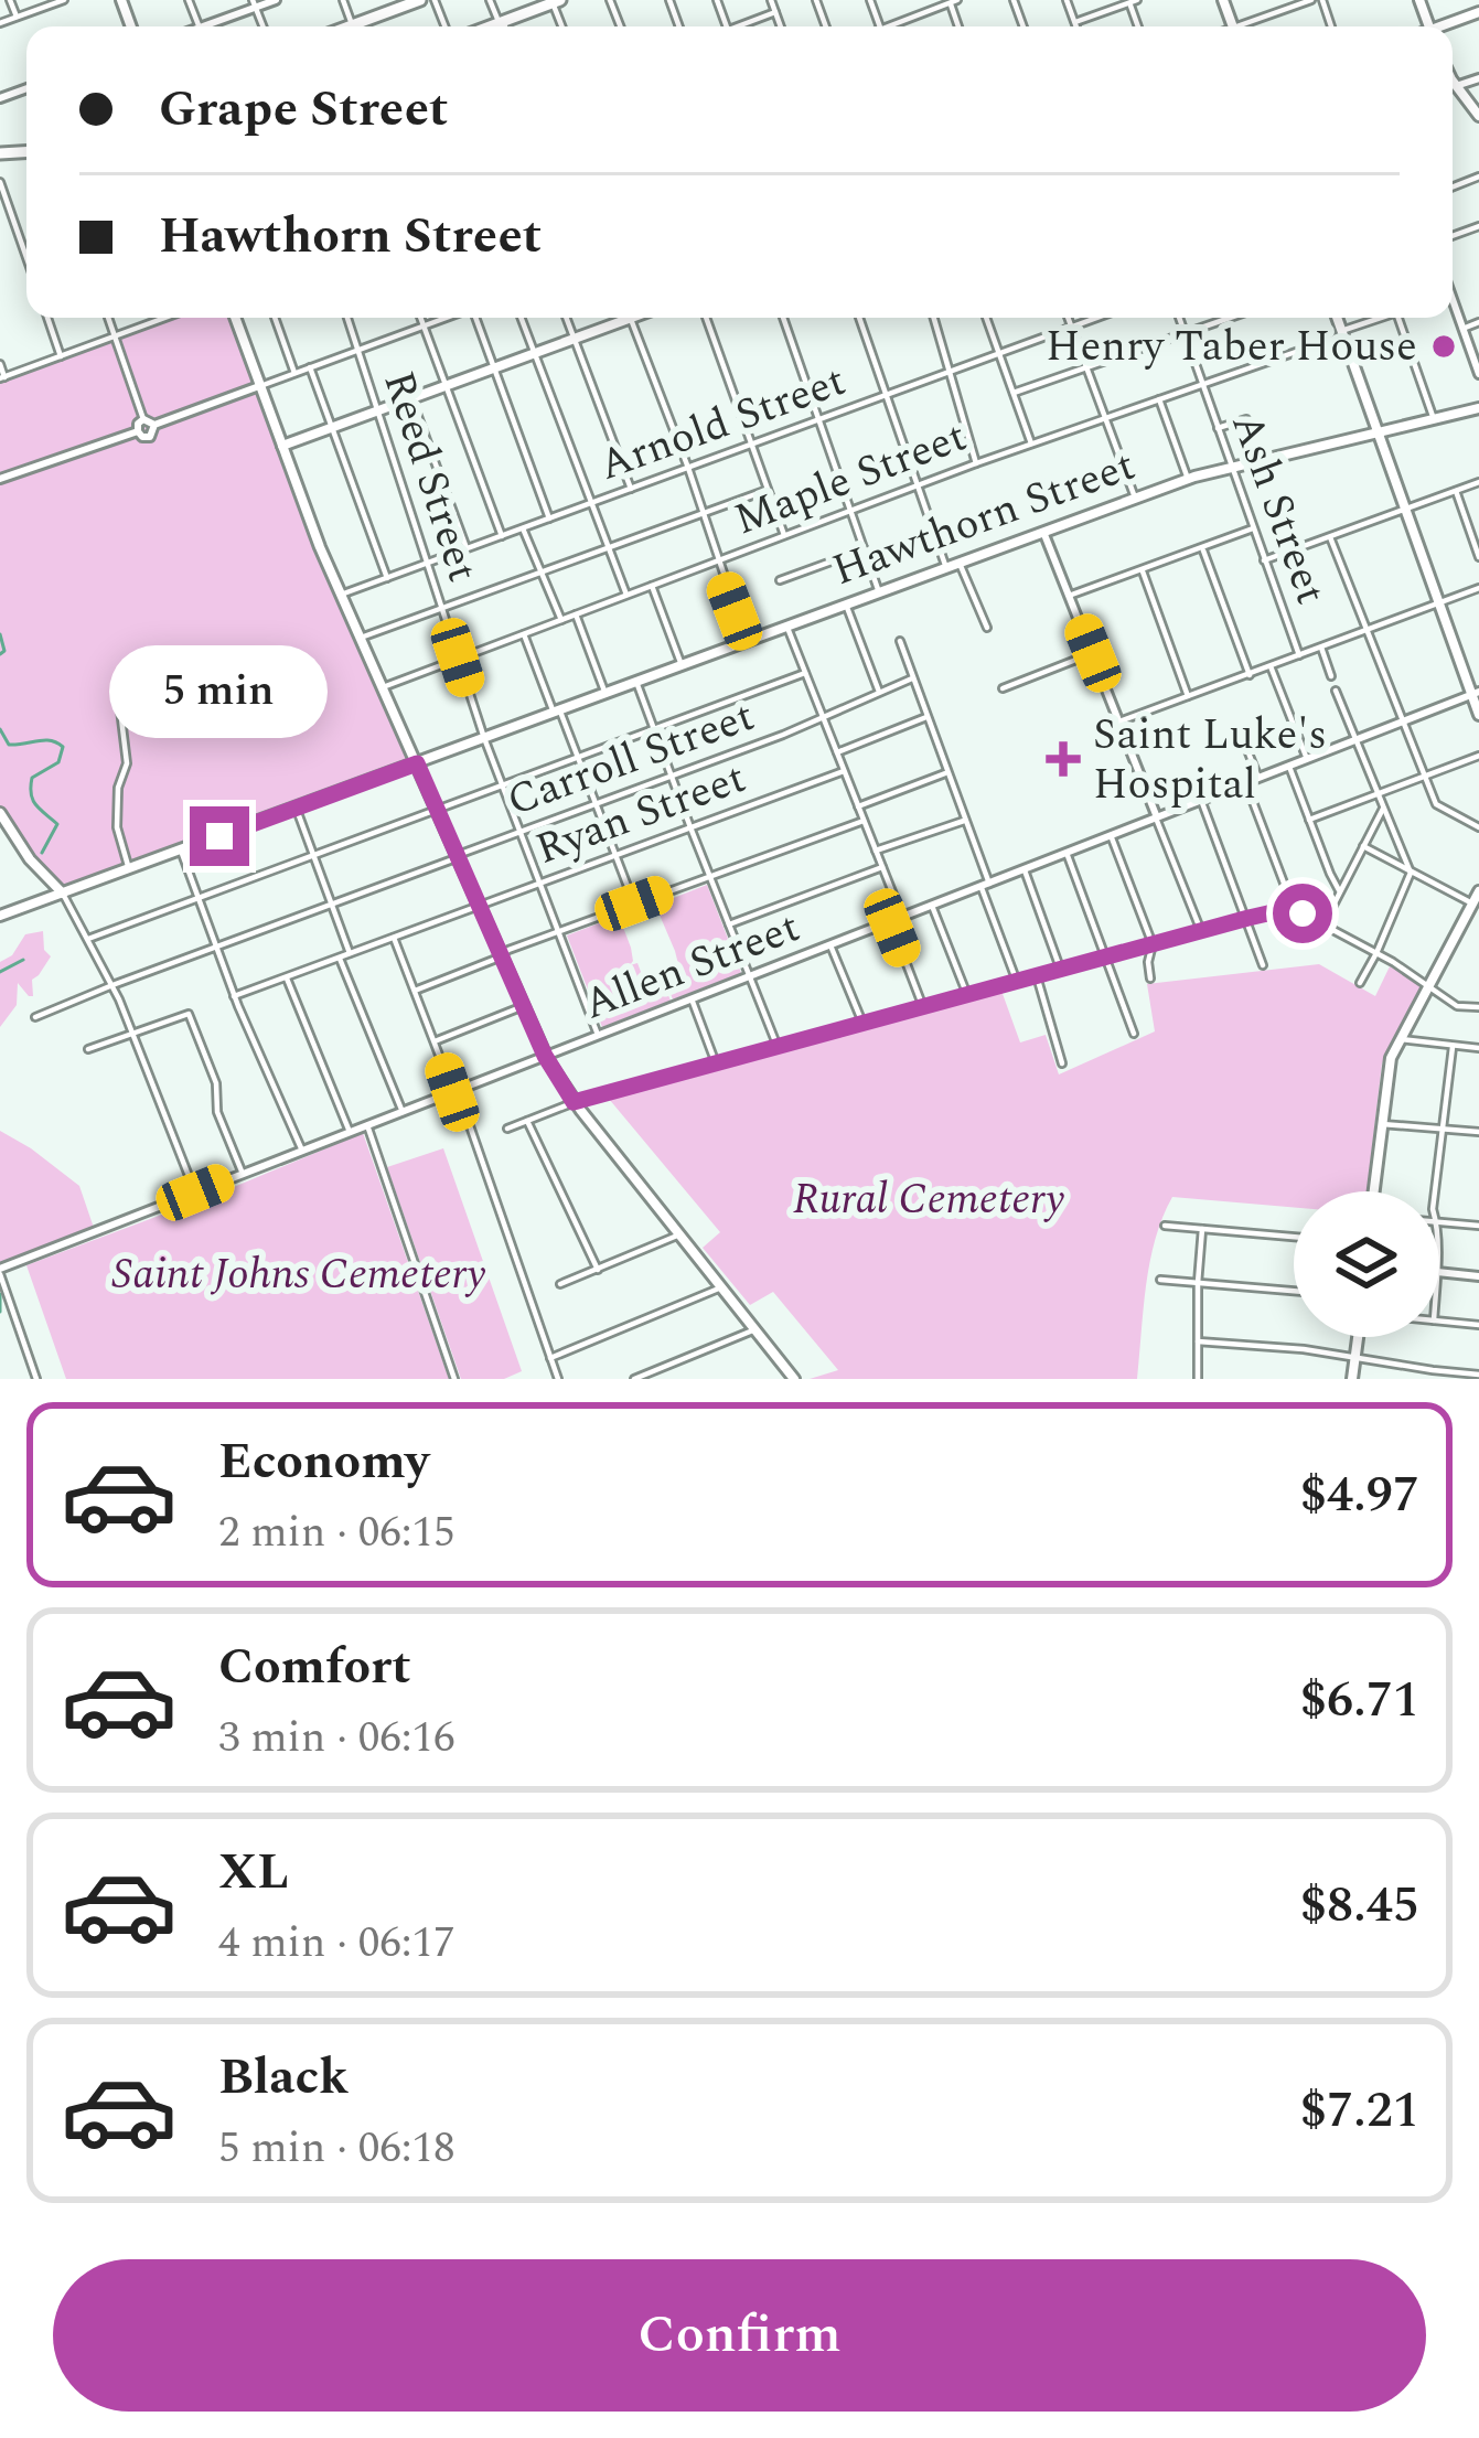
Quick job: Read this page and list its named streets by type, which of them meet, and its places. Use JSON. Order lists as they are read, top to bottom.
{
  "streets": {
    "main road": ["Hawthorn Street"],
    "street": [
      "Arnold Street",
      "Reed Street",
      "Maple Street",
      "Ash Street",
      "Carroll Street",
      "Ryan Street",
      "Allen Street"
    ]
  },
  "crossings": [
    ["Arnold Street", "Reed Street"],
    ["Reed Street", "Maple Street"],
    ["Reed Street", "Hawthorn Street"],
    ["Reed Street", "Carroll Street"],
    ["Reed Street", "Ryan Street"],
    ["Reed Street", "Allen Street"],
    ["Maple Street", "Ash Street"],
    ["Ash Street", "Hawthorn Street"]
  ],
  "parks": ["Rural Cemetery", "Saint Johns Cemetery"],
  "places": {
    "other": ["Henry Taber House"],
    "health": ["Saint Luke's Hospital"]
  },
  "page": {
    "banner": ["Grape Street", "Hawthorn Street"],
    "bubble": "5 min",
    "list": [
      {
        "name": "Economy",
        "note": "2 min · 06:15",
        "value": "$4.97"
      },
      {
        "name": "Comfort",
        "note": "3 min · 06:16",
        "value": "$6.71"
      },
      {
        "name": "XL",
        "note": "4 min · 06:17",
        "value": "$8.45"
      },
      {
        "name": "Black",
        "note": "5 min · 06:18",
        "value": "$7.21"
      }
    ],
    "buttons": "Confirm"
  }
}
